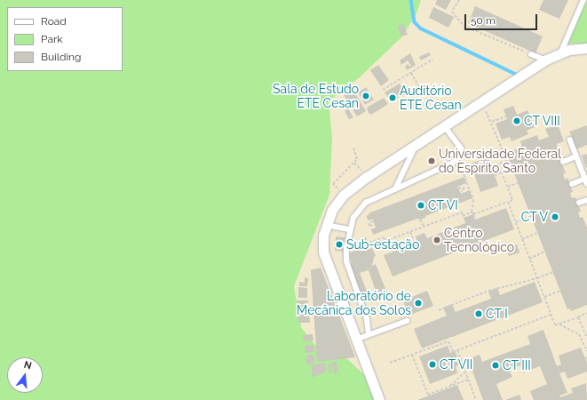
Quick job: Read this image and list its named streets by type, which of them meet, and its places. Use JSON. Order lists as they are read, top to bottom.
{
  "places": [
    "Sala de Estudo ETE Cesan",
    "Auditório ETE Cesan",
    "CT VIII",
    "Universidade Federal do Espírito Santo",
    "CT VI",
    "CT V",
    "Centro Tecnológico",
    "Sub-estação",
    "Laboratório de Mecânica dos Solos",
    "CT I",
    "CT VII",
    "CT III"
  ],
  "legend": ["Road", "Park", "Building"],
  "scale_bar": "50 m",
  "north": "top"
}
